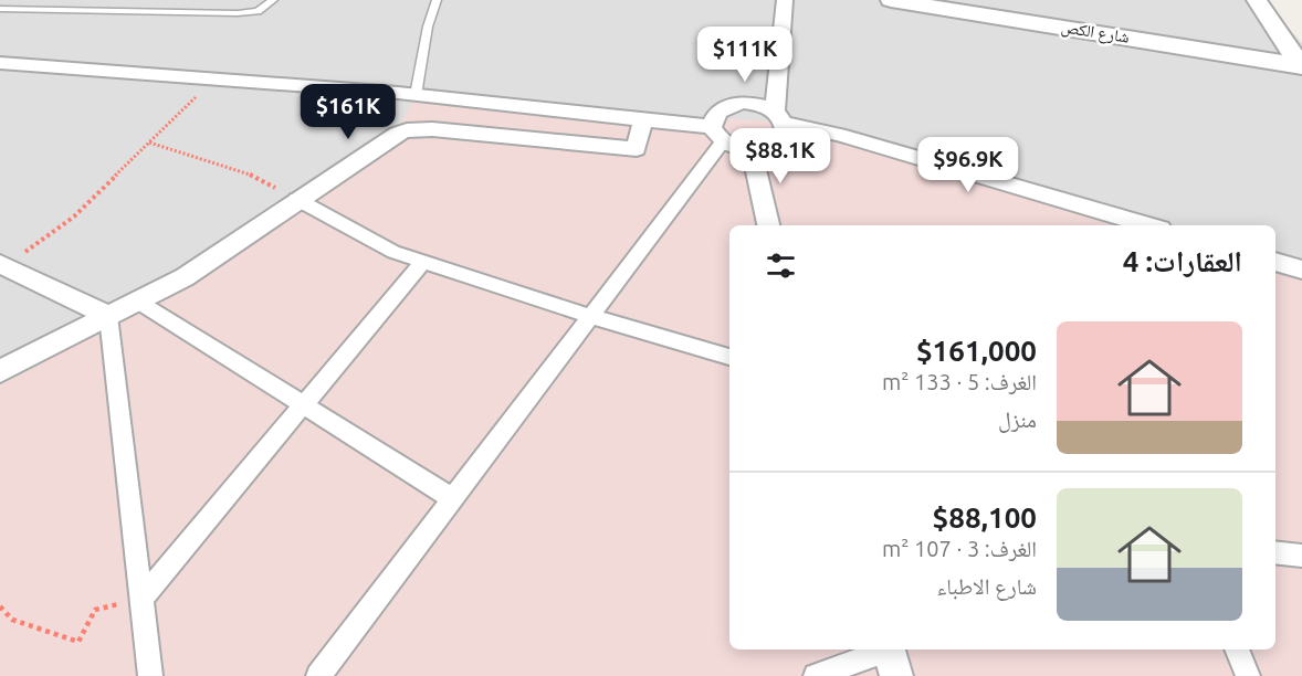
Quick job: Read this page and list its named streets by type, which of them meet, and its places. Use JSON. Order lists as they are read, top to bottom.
{
  "streets": {
    "street": ["شارع الكص"]
  },
  "page": {
    "price": [
      "$111K",
      "$161K",
      "$88.1K",
      "$96.9K"
    ],
    "heading": "العقارات: 4",
    "list": [
      {
        "name": "$161,000",
        "note": "الغرف: 5 · 133 m² · منزل"
      },
      {
        "name": "$88,100",
        "note": "الغرف: 3 · 107 m² · شارع الاطباء"
      }
    ]
  }
}
